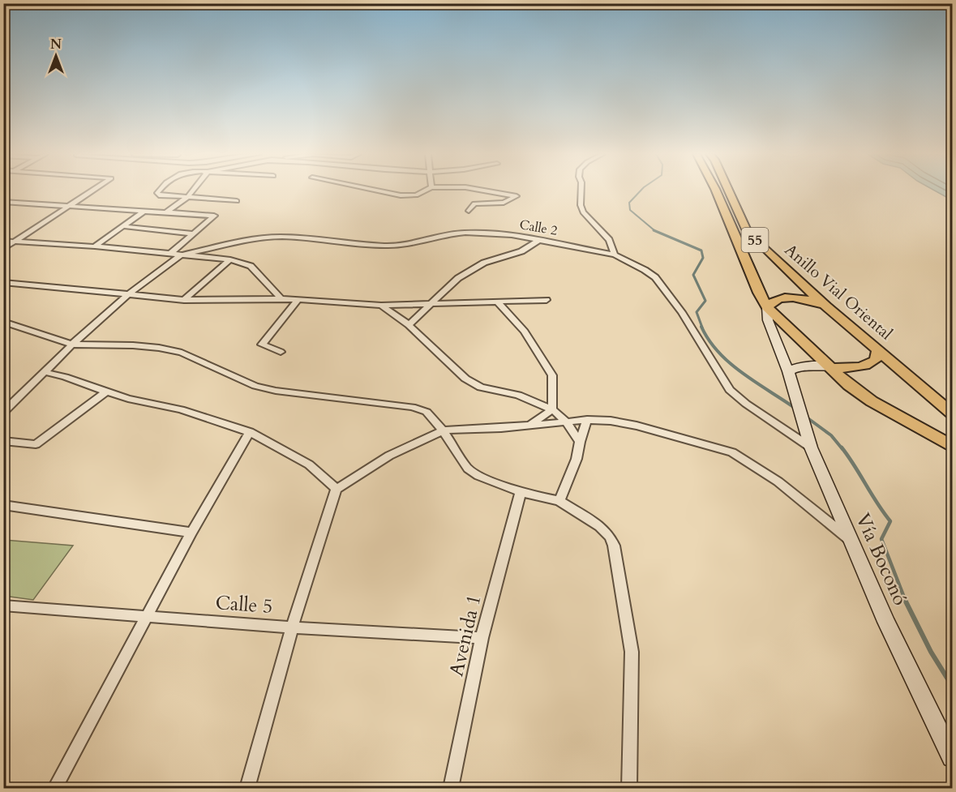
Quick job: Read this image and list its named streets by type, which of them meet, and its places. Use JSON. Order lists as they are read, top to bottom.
{
  "streets": {
    "highway": ["55", "Anillo Vial Oriental"],
    "main road": ["Vía Boconó"],
    "street": ["Calle 2", "Calle 5", "Avenida 1"]
  },
  "crossings": [
    ["Calle 2", "Vía Boconó"],
    ["55", "Vía Boconó"],
    ["Calle 5", "Avenida 1"]
  ],
  "north": "top"
}
